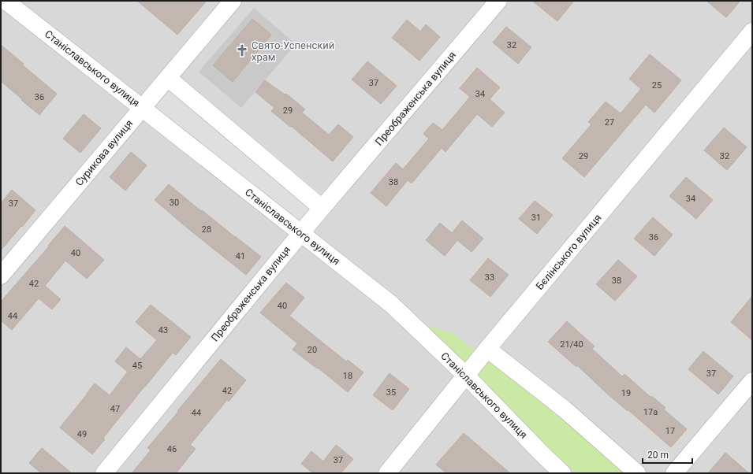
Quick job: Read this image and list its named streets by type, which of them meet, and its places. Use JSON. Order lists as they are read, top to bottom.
{
  "streets": {
    "street": [
      "Станіславського вулиця",
      "Преображенська вулиця",
      "Сурикова вулиця",
      "Бєлінського вулиця"
    ]
  },
  "crossings": [
    ["Станіславського вулиця", "Преображенська вулиця"],
    ["Станіславського вулиця", "Сурикова вулиця"],
    ["Станіславського вулиця", "Бєлінського вулиця"]
  ],
  "places": {
    "church": ["Свято-Успенский храм"]
  },
  "house_numbers": [
    "32",
    "37",
    "25",
    "34",
    "36",
    "29",
    "27",
    "29",
    "32",
    "38",
    "34",
    "30",
    "37",
    "31",
    "28",
    "36",
    "40",
    "41",
    "33",
    "38",
    "42",
    "40",
    "44",
    "43",
    "21/40",
    "20",
    "45",
    "37",
    "18",
    "42",
    "35",
    "19",
    "47",
    "17а",
    "44",
    "17",
    "49",
    "46",
    "37"
  ],
  "scale_bar": "20 m"
}
